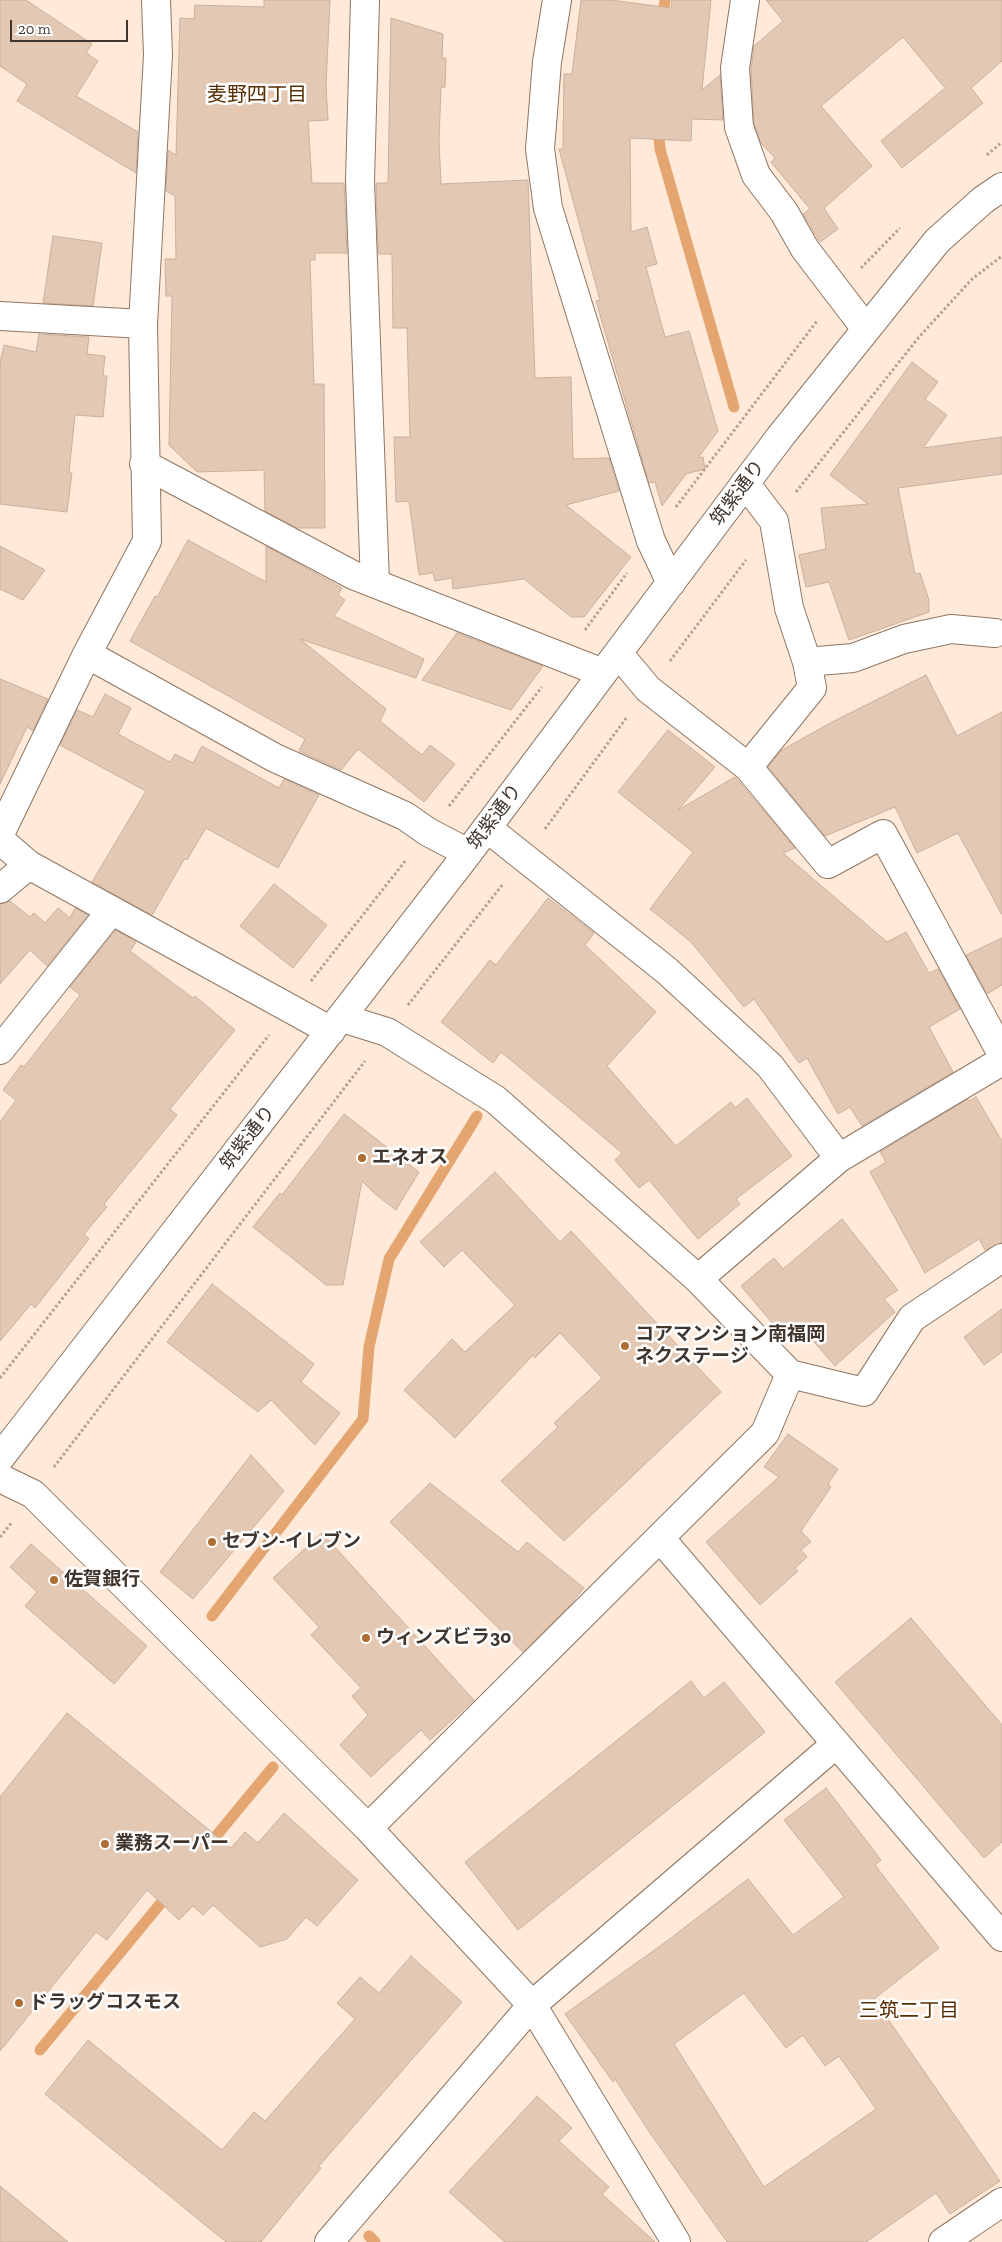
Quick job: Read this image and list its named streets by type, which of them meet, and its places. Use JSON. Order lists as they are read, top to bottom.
{
  "streets": {
    "street": ["筑紫通り"]
  },
  "districts": ["麦野四丁目", "三筑二丁目"],
  "places": [
    "エネオス",
    "コアマンション南福岡 ネクステージ",
    "セブン-イレブン",
    "佐賀銀行",
    "ウィンズビラ30",
    "業務スーパー",
    "ドラッグコスモス"
  ],
  "scale_bar": "20 m"
}
